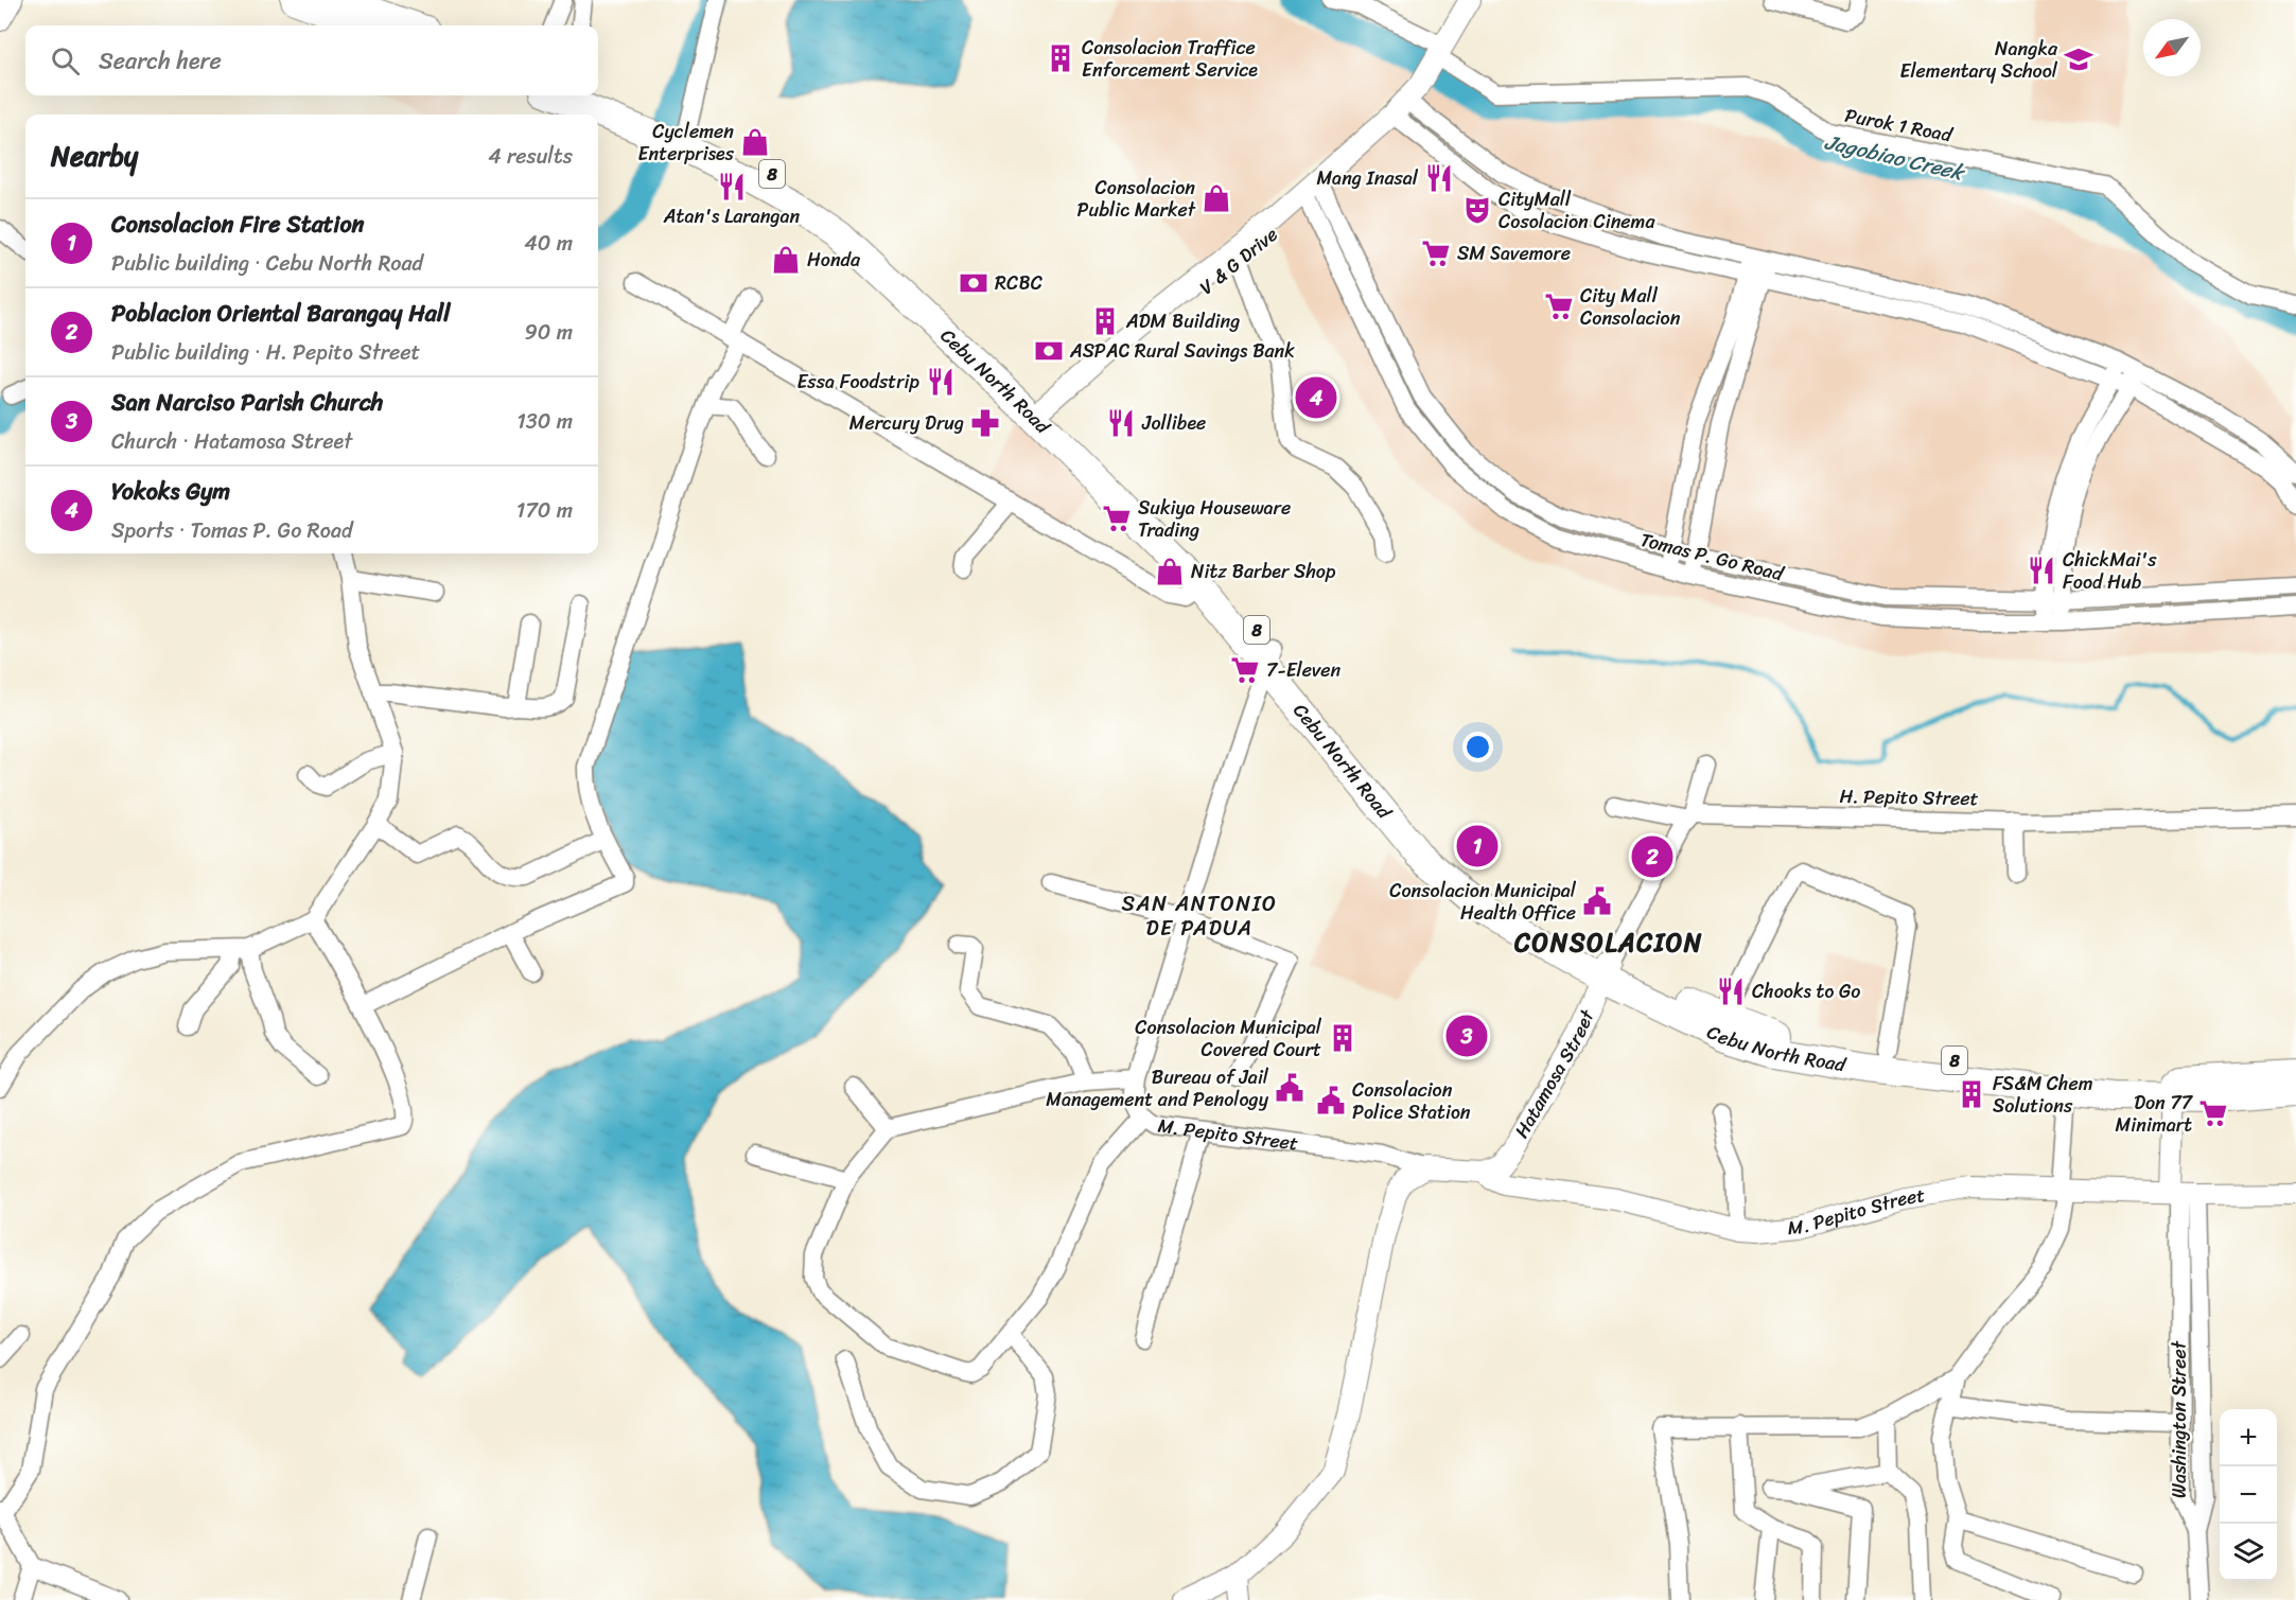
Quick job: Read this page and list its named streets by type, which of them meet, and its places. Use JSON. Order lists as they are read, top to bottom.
{
  "streets": {
    "main road": ["8", "Cebu North Road"],
    "street": [
      "Purok 1 Road",
      "V & G Drive",
      "Tomas P. Go Road",
      "H. Pepito Street",
      "Hatamosa Street",
      "M. Pepito Street",
      "Washington Street"
    ]
  },
  "crossings": [
    ["Purok 1 Road", "V & G Drive"],
    ["V & G Drive", "Cebu North Road"],
    ["V & G Drive", "Tomas P. Go Road"],
    ["Cebu North Road", "Hatamosa Street"],
    ["Cebu North Road", "M. Pepito Street"],
    ["Hatamosa Street", "M. Pepito Street"],
    ["M. Pepito Street", "Washington Street"]
  ],
  "districts": ["SAN ANTONIO DE PADUA", "CONSOLACION"],
  "water": ["Jagobiao Creek"],
  "places": {
    "building": [
      "Consolacion Traffice Enforcement Service",
      "ADM Building",
      "Consolacion Municipal Covered Court",
      "FS&M Chem Solutions"
    ],
    "school or university": ["Nangka Elementary School"],
    "shop": [
      "Cyclemen Enterprises",
      "Consolacion Public Market",
      "Honda",
      "Nitz Barber Shop"
    ],
    "restaurant": [
      "Mang Inasal",
      "Atan's Larangan",
      "Essa Foodstrip",
      "Jollibee",
      "ChickMai's Food Hub",
      "Chooks to Go"
    ],
    "theatre": ["CityMall Cosolacion Cinema"],
    "supermarket": [
      "SM Savemore",
      "City Mall Consolacion",
      "Sukiya Houseware Trading",
      "7-Eleven",
      "Don 77 Minimart"
    ],
    "bank": ["RCBC", "ASPAC Rural Savings Bank"],
    "pharmacy": ["Mercury Drug"],
    "public building": ["Consolacion Municipal Health Office", "Bureau of Jail Management and Penology", "Consolacion Police Station"]
  },
  "north": "bottom left",
  "page": {
    "search": "Search here",
    "heading": ["Nearby", "4 results"],
    "list": [
      {
        "mark": "1",
        "name": "Consolacion Fire Station",
        "note": "Public building · Cebu North Road",
        "value": "40 m"
      },
      {
        "mark": "2",
        "name": "Poblacion Oriental Barangay Hall",
        "note": "Public building · H. Pepito Street",
        "value": "90 m"
      },
      {
        "mark": "3",
        "name": "San Narciso Parish Church",
        "note": "Church · Hatamosa Street",
        "value": "130 m"
      },
      {
        "mark": "4",
        "name": "Yokoks Gym",
        "note": "Sports · Tomas P. Go Road",
        "value": "170 m"
      }
    ],
    "pins": [
      "4",
      "1",
      "2",
      "3"
    ],
    "map_buttons": ["+", "−"]
  }
}
